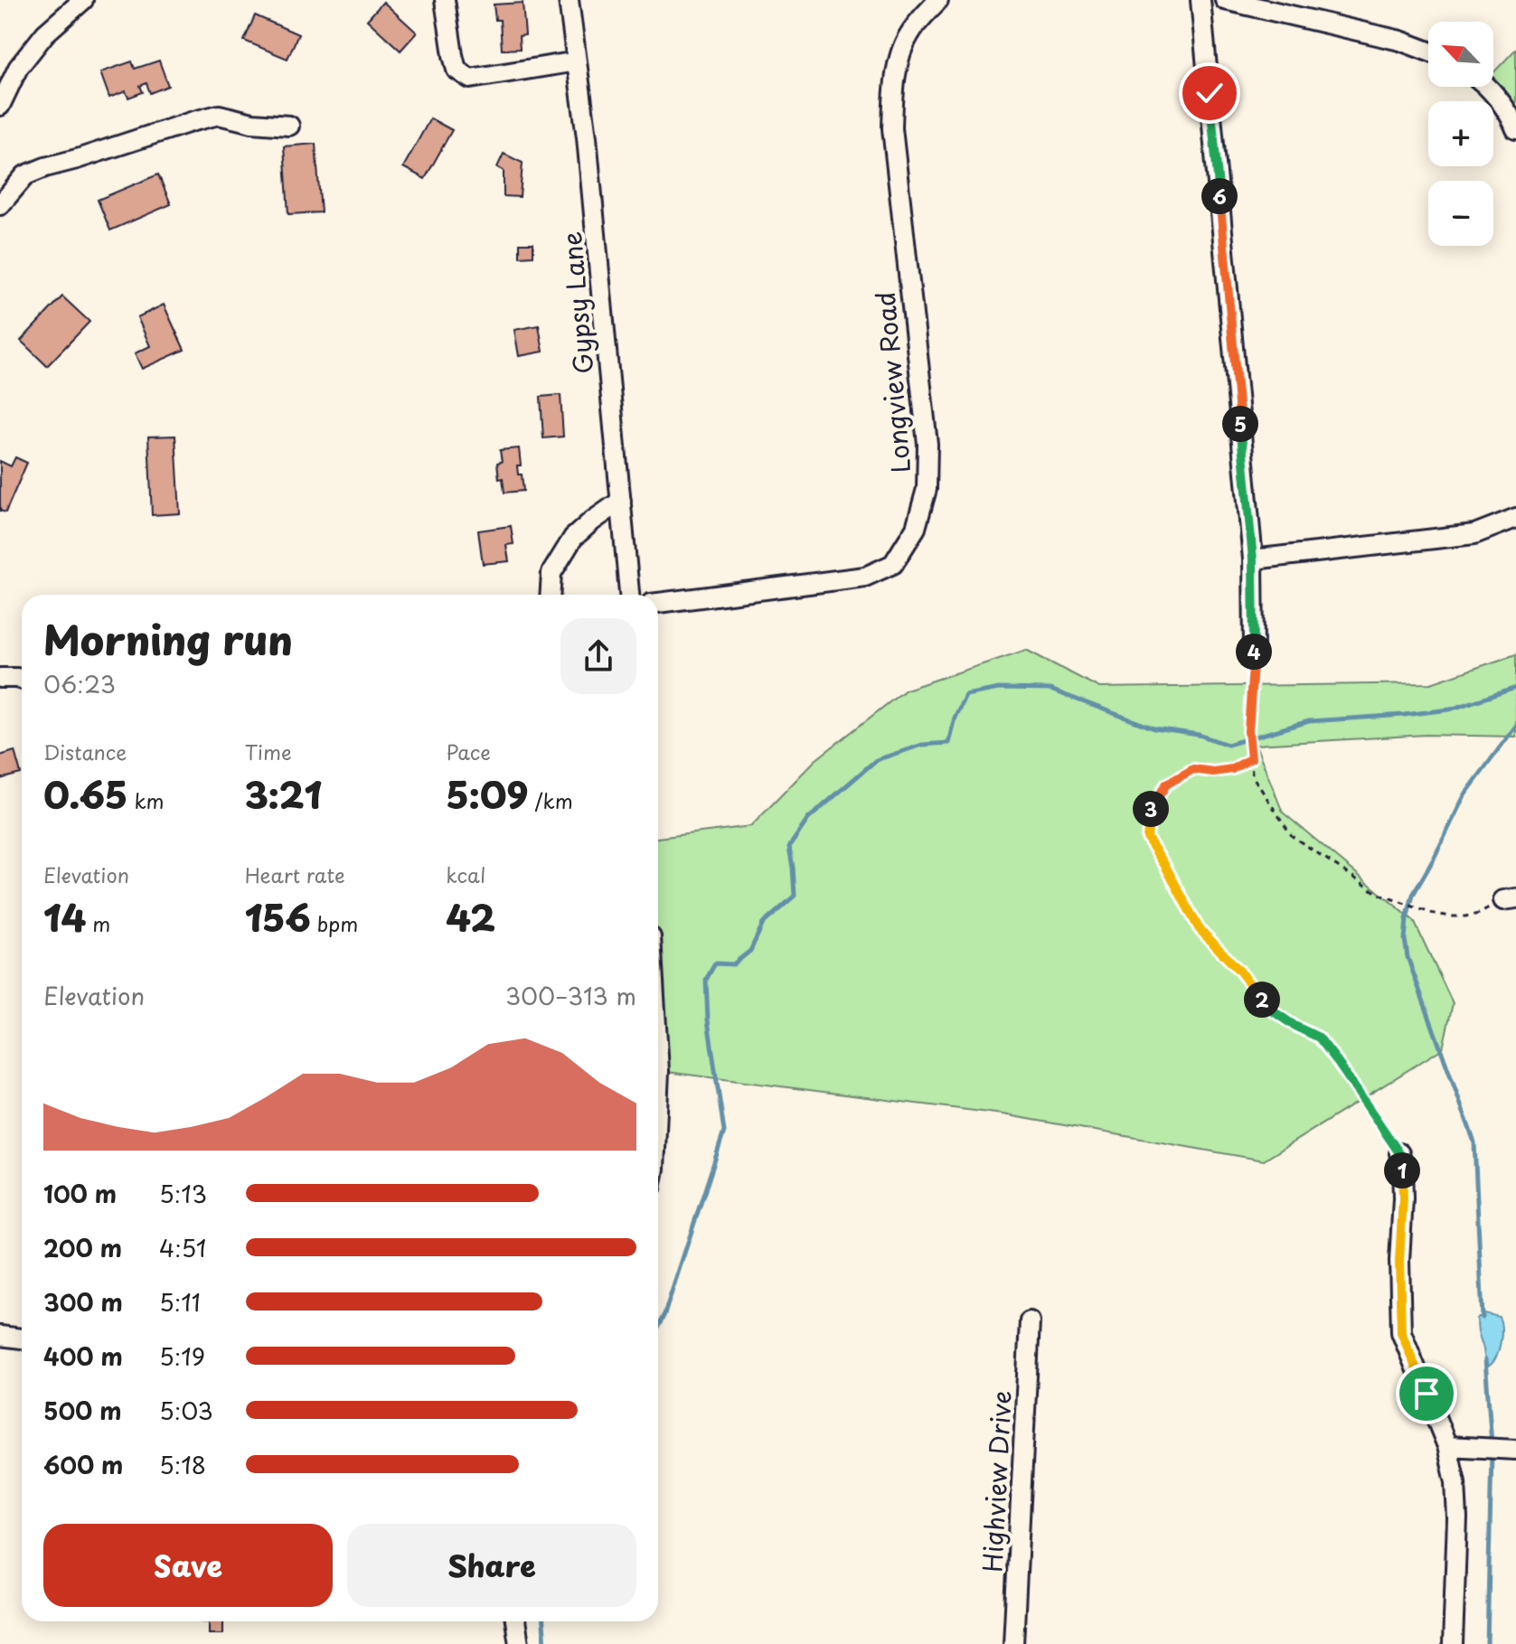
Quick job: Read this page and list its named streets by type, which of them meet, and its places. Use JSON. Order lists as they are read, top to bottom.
{
  "streets": {
    "street": ["Gypsy Lane", "Longview Road", "Highview Drive"]
  },
  "north": "top left",
  "page": {
    "map_buttons": ["+", "−"],
    "pins": [
      "6",
      "5",
      "4",
      "3",
      "2",
      "1"
    ],
    "heading": ["Morning run", "06:23"],
    "stats": [
      ["Distance", "0.65 km"],
      ["Time", "3:21"],
      ["Pace", "5:09 /km"],
      ["Elevation", "14 m"],
      ["Heart rate", "156 bpm"],
      ["kcal", "42"]
    ],
    "chart": ["Elevation", "300–313 m"],
    "list": [
      {
        "name": "100 m",
        "note": "5:13"
      },
      {
        "name": "200 m",
        "note": "4:51"
      },
      {
        "name": "300 m",
        "note": "5:11"
      },
      {
        "name": "400 m",
        "note": "5:19"
      },
      {
        "name": "500 m",
        "note": "5:03"
      },
      {
        "name": "600 m",
        "note": "5:18"
      }
    ],
    "buttons": ["Save", "Share"]
  }
}
